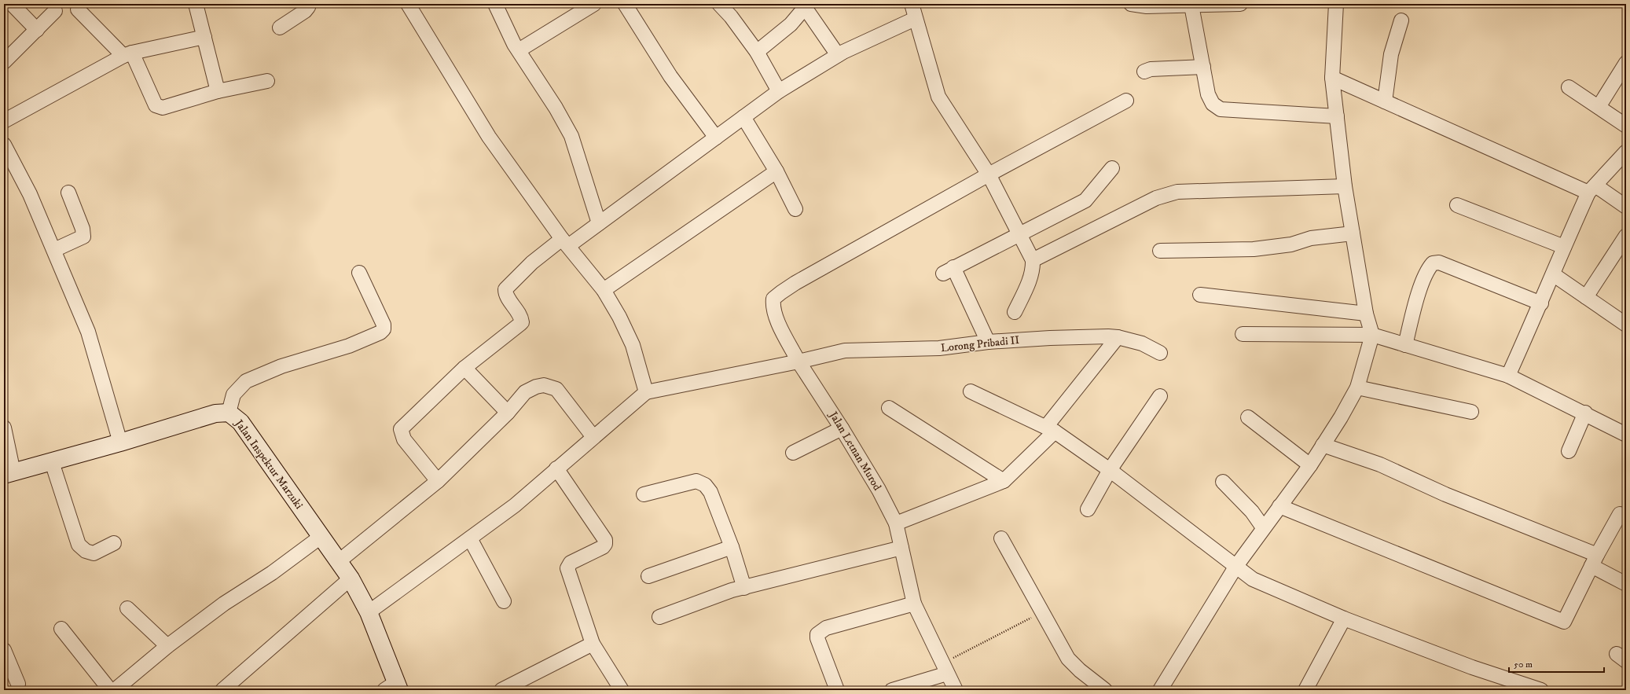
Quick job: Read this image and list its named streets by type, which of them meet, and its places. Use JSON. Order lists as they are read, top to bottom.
{
  "streets": {
    "street": ["Lorong Pribadi II", "Jalan Letnan Murod", "Jalan Inspektur Marzuki"]
  },
  "crossings": [
    ["Lorong Pribadi II", "Jalan Letnan Murod"]
  ],
  "scale_bar": "50 m"
}
